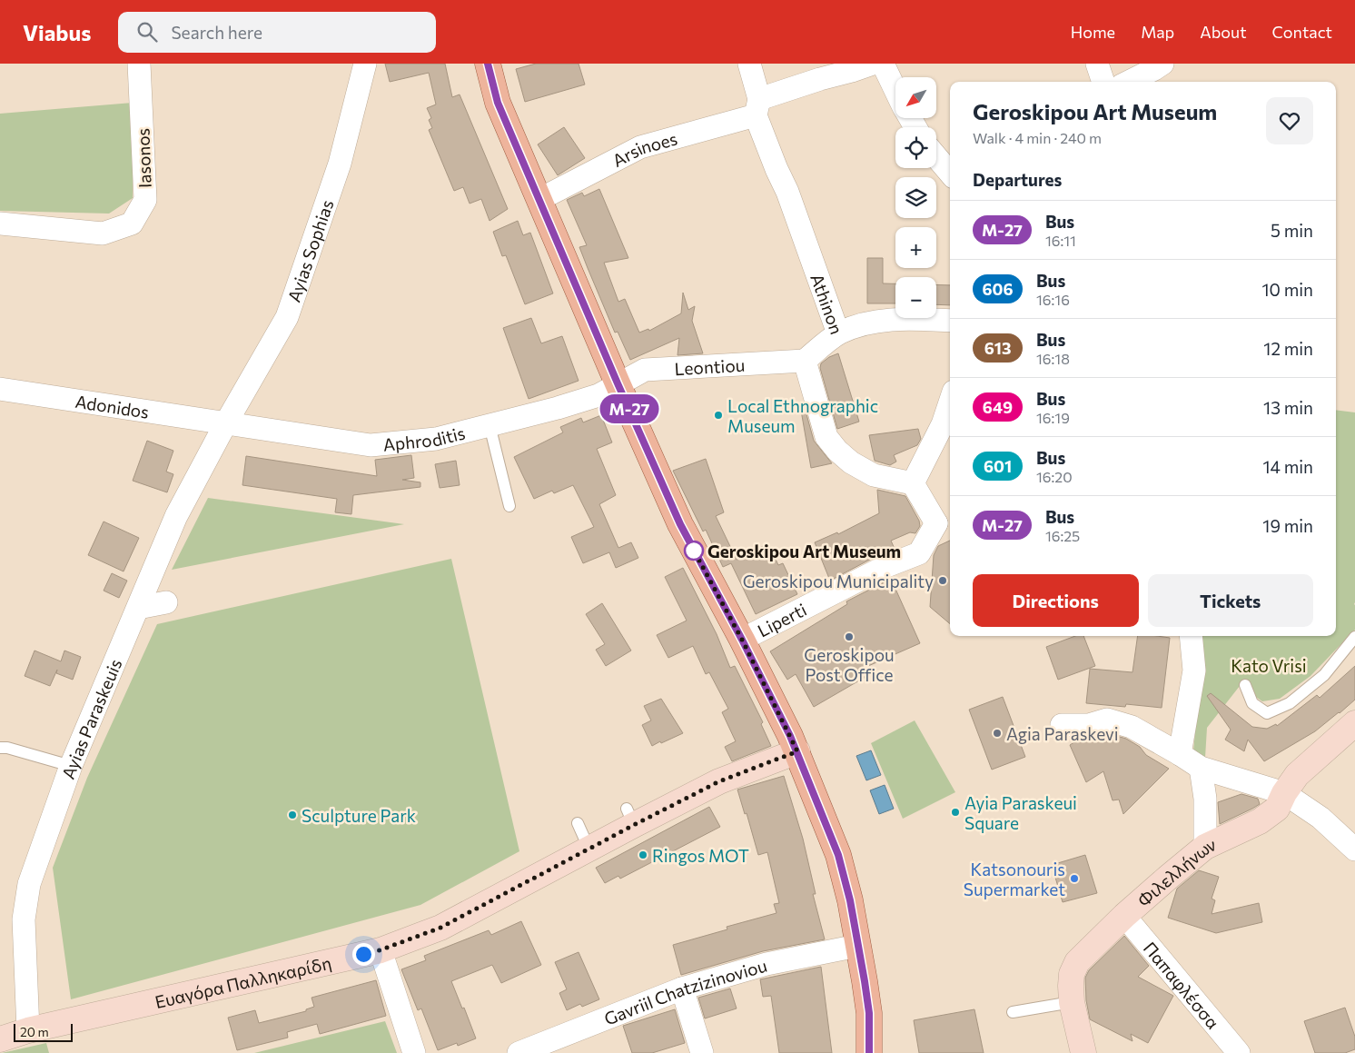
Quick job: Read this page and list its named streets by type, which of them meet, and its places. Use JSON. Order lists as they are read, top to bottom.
{
  "streets": {
    "main road": ["Φιλελλήνων", "Ευαγόρα Παλληκαρίδη"],
    "street": [
      "Arsinoes",
      "Iasonos",
      "Ayias Sophias",
      "Athinon",
      "Leontiou",
      "Adonidos",
      "Aphroditis",
      "Liperti",
      "Ayias Paraskeuis",
      "Παπαφλέσσα",
      "Gavriil Chatzizinoviou"
    ]
  },
  "crossings": [
    ["Arsinoes", "Athinon"],
    ["Ayias Sophias", "Adonidos"],
    ["Ayias Sophias", "Aphroditis"],
    ["Ayias Sophias", "Ayias Paraskeuis"],
    ["Athinon", "Leontiou"],
    ["Leontiou", "Aphroditis"],
    ["Adonidos", "Aphroditis"],
    ["Adonidos", "Ayias Paraskeuis"],
    ["Aphroditis", "Ayias Paraskeuis"],
    ["Ayias Paraskeuis", "Ευαγόρα Παλληκαρίδη"],
    ["Φιλελλήνων", "Παπαφλέσσα"]
  ],
  "parks": ["Kato Vrisi"],
  "places": [
    "Local Ethnographic Museum",
    "Geroskipou Art Museum",
    "Geroskipou Municipality",
    "Geroskipou Post Office",
    "Agia Paraskevi",
    "Ayia Paraskeui Square",
    "Sculpture Park",
    "Ringos MOT",
    "Katsonouris Supermarket"
  ],
  "lines": ["bus line M-27"],
  "scale_bar": "20 m",
  "north": "bottom left",
  "page": {
    "header": "Viabus",
    "search": "Search here",
    "nav": [
      "Home",
      "Map",
      "About",
      "Contact"
    ],
    "on_map": "M-27",
    "map_buttons": ["+", "−"],
    "heading": [
      ["Geroskipou Art Museum", "Walk · 4 min · 240 m"],
      "Departures"
    ],
    "list": [
      {
        "mark": "M-27",
        "name": "Bus",
        "note": "16:11",
        "value": "5 min"
      },
      {
        "mark": "606",
        "name": "Bus",
        "note": "16:16",
        "value": "10 min"
      },
      {
        "mark": "613",
        "name": "Bus",
        "note": "16:18",
        "value": "12 min"
      },
      {
        "mark": "649",
        "name": "Bus",
        "note": "16:19",
        "value": "13 min"
      },
      {
        "mark": "601",
        "name": "Bus",
        "note": "16:20",
        "value": "14 min"
      },
      {
        "mark": "M-27",
        "name": "Bus",
        "note": "16:25",
        "value": "19 min"
      }
    ],
    "buttons": ["Directions", "Tickets"],
    "scale": "20 m"
  }
}
